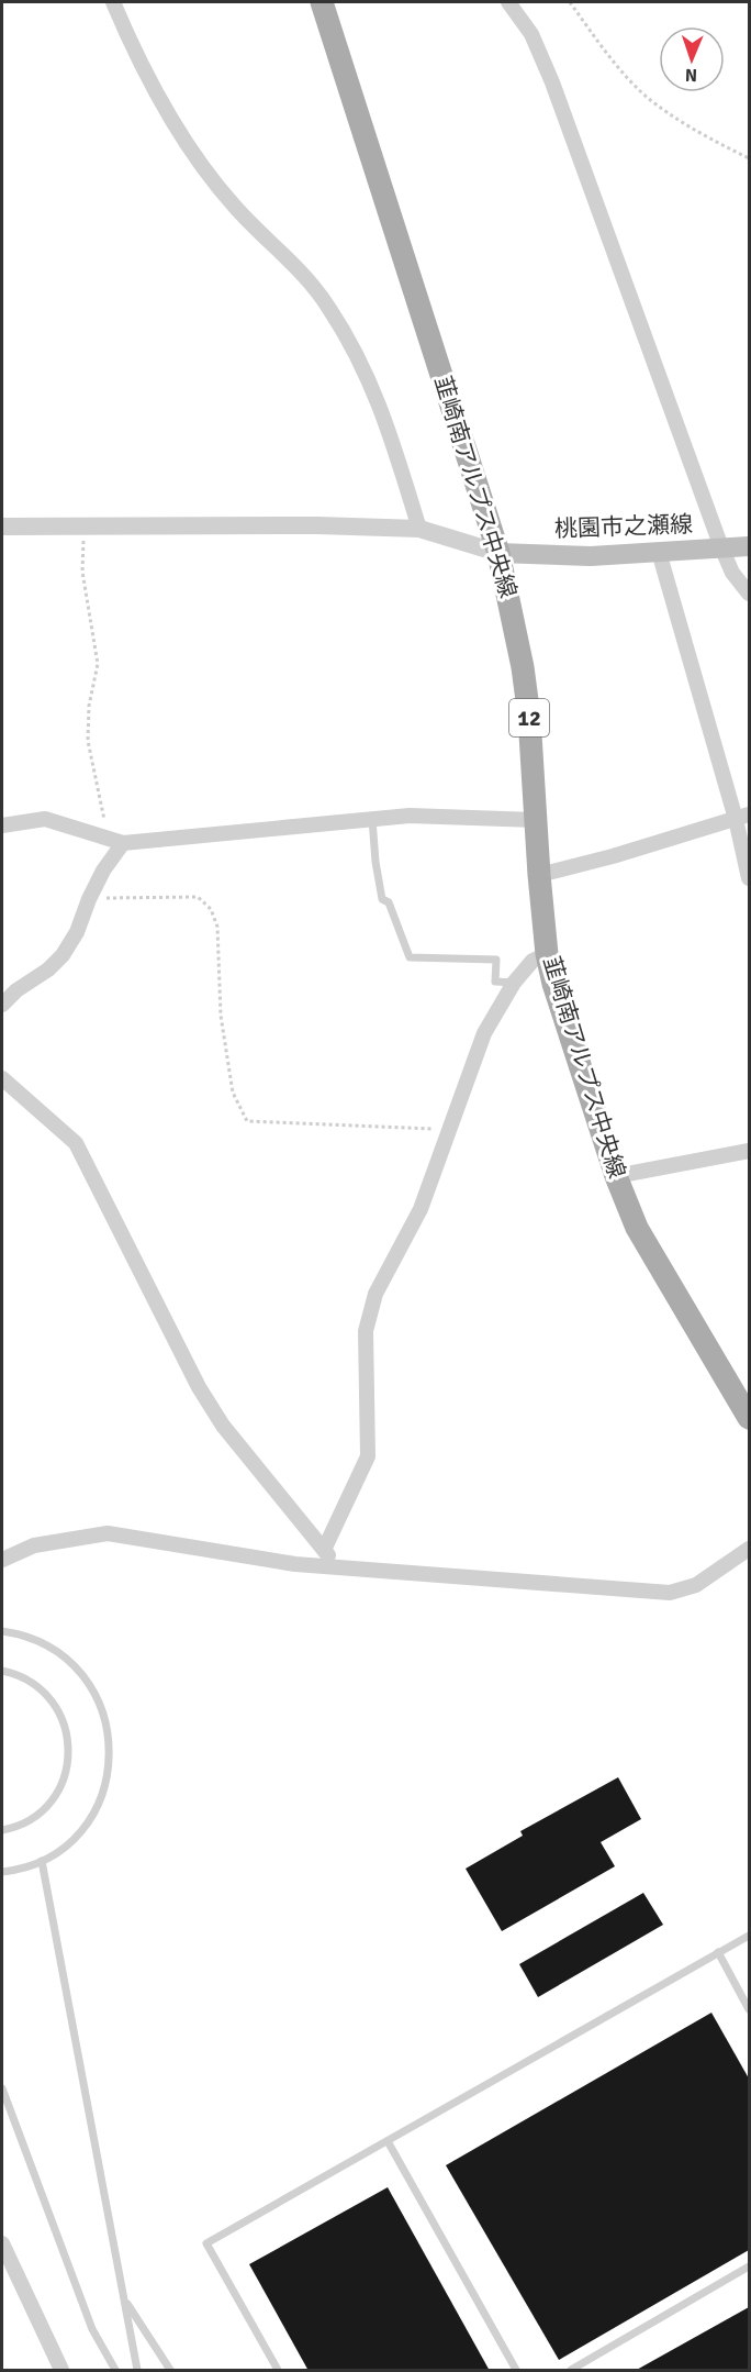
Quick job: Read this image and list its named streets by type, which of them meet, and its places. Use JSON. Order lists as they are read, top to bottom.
{
  "streets": {
    "main road": ["韮崎南アルプス中央線", "桃園市之瀬線", "12"]
  },
  "crossings": [
    ["韮崎南アルプス中央線", "桃園市之瀬線"]
  ],
  "north": "bottom"
}
